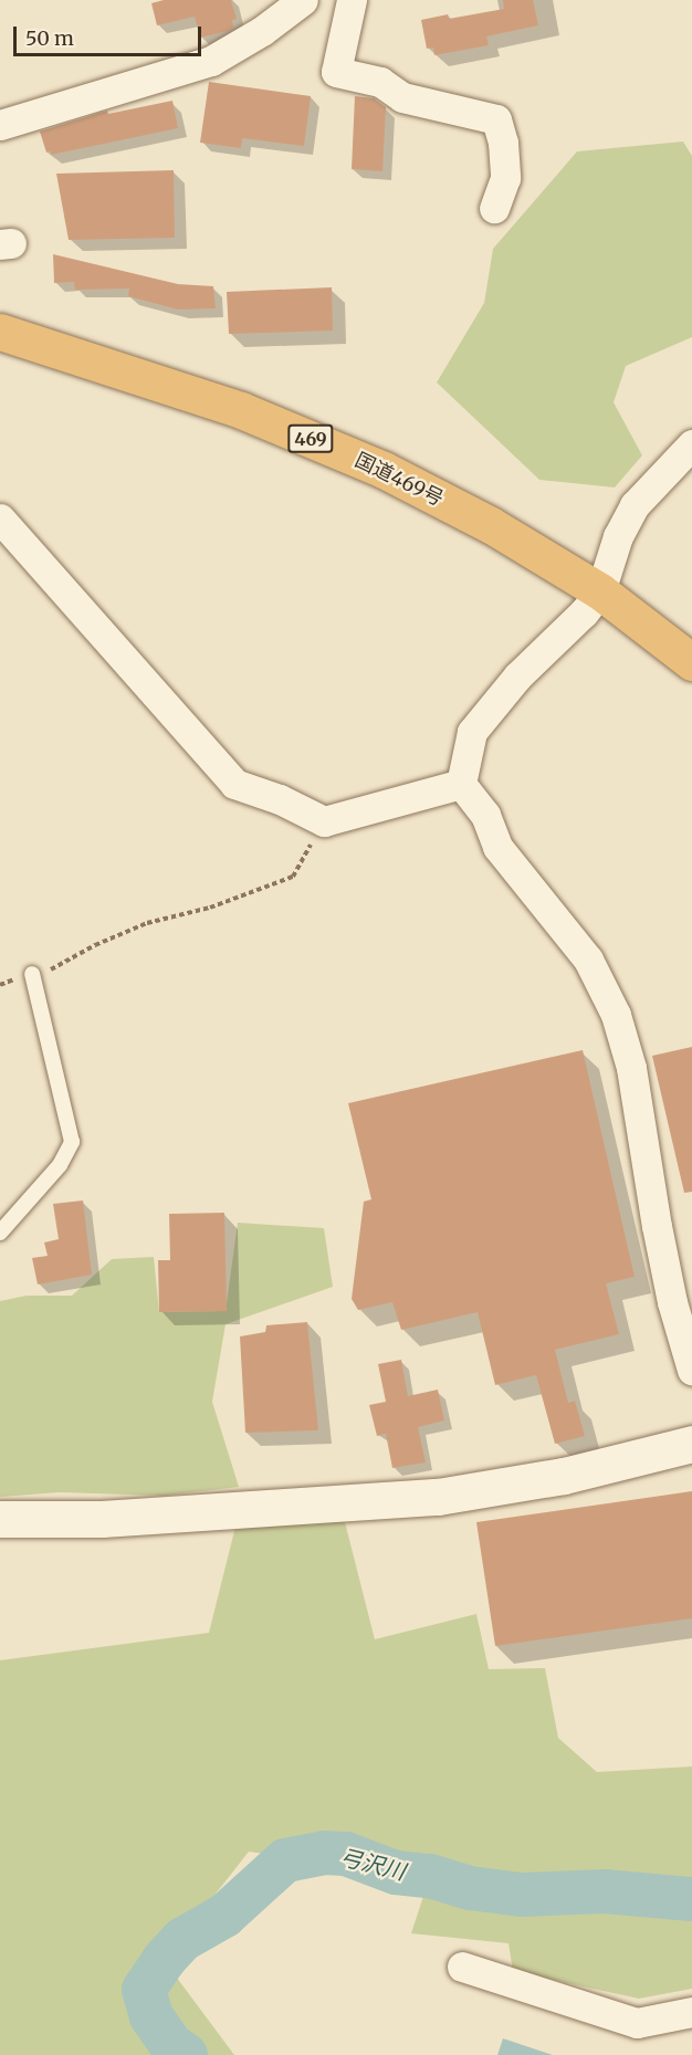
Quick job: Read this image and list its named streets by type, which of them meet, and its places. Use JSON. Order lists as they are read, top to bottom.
{
  "streets": {
    "highway": ["469", "国道469号"]
  },
  "water": ["弓沢川"],
  "scale_bar": "50 m"
}
